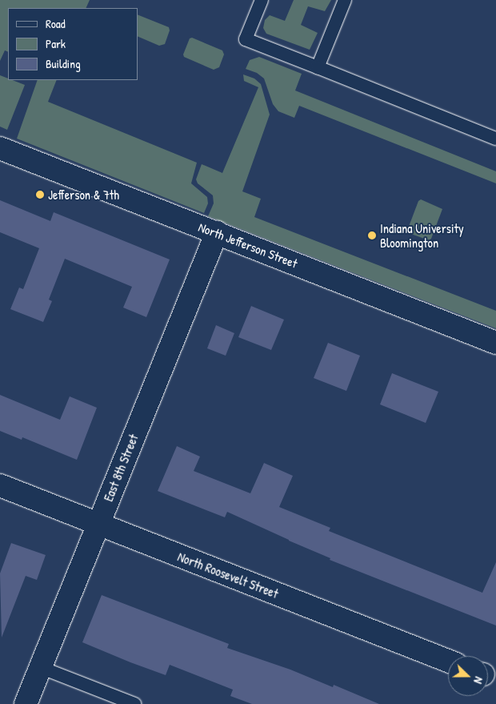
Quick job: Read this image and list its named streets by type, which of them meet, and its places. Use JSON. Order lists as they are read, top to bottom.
{
  "streets": {
    "street": ["North Jefferson Street", "East 8th Street", "North Roosevelt Street"]
  },
  "crossings": [
    ["North Jefferson Street", "East 8th Street"],
    ["East 8th Street", "North Roosevelt Street"]
  ],
  "places": ["Jefferson & 7th", "Indiana University Bloomington"],
  "legend": ["Road", "Park", "Building"],
  "north": "right"
}
